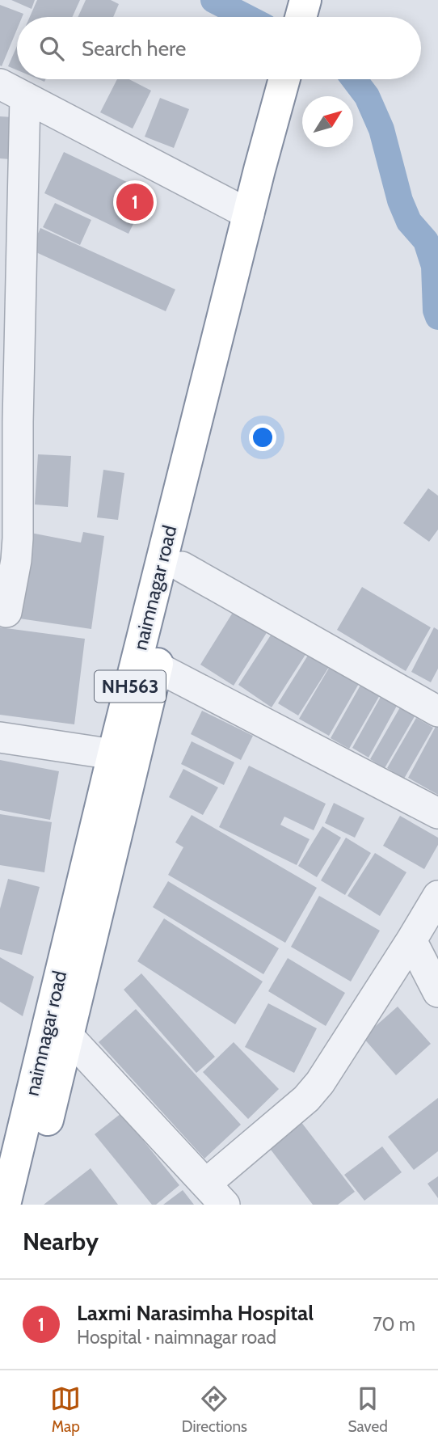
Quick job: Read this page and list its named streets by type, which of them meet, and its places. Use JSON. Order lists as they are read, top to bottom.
{
  "streets": {
    "highway": ["naimnagar road", "NH563"]
  },
  "crossings": [
    ["naimnagar road", "NH563"]
  ],
  "north": "top right",
  "page": {
    "search": "Search here",
    "pins": "1",
    "heading": "Nearby",
    "list": [
      {
        "mark": "1",
        "name": "Laxmi Narasimha Hospital",
        "note": "Hospital · naimnagar road",
        "value": "70 m"
      }
    ],
    "nav": ["Map", "Directions", "Saved"]
  }
}
